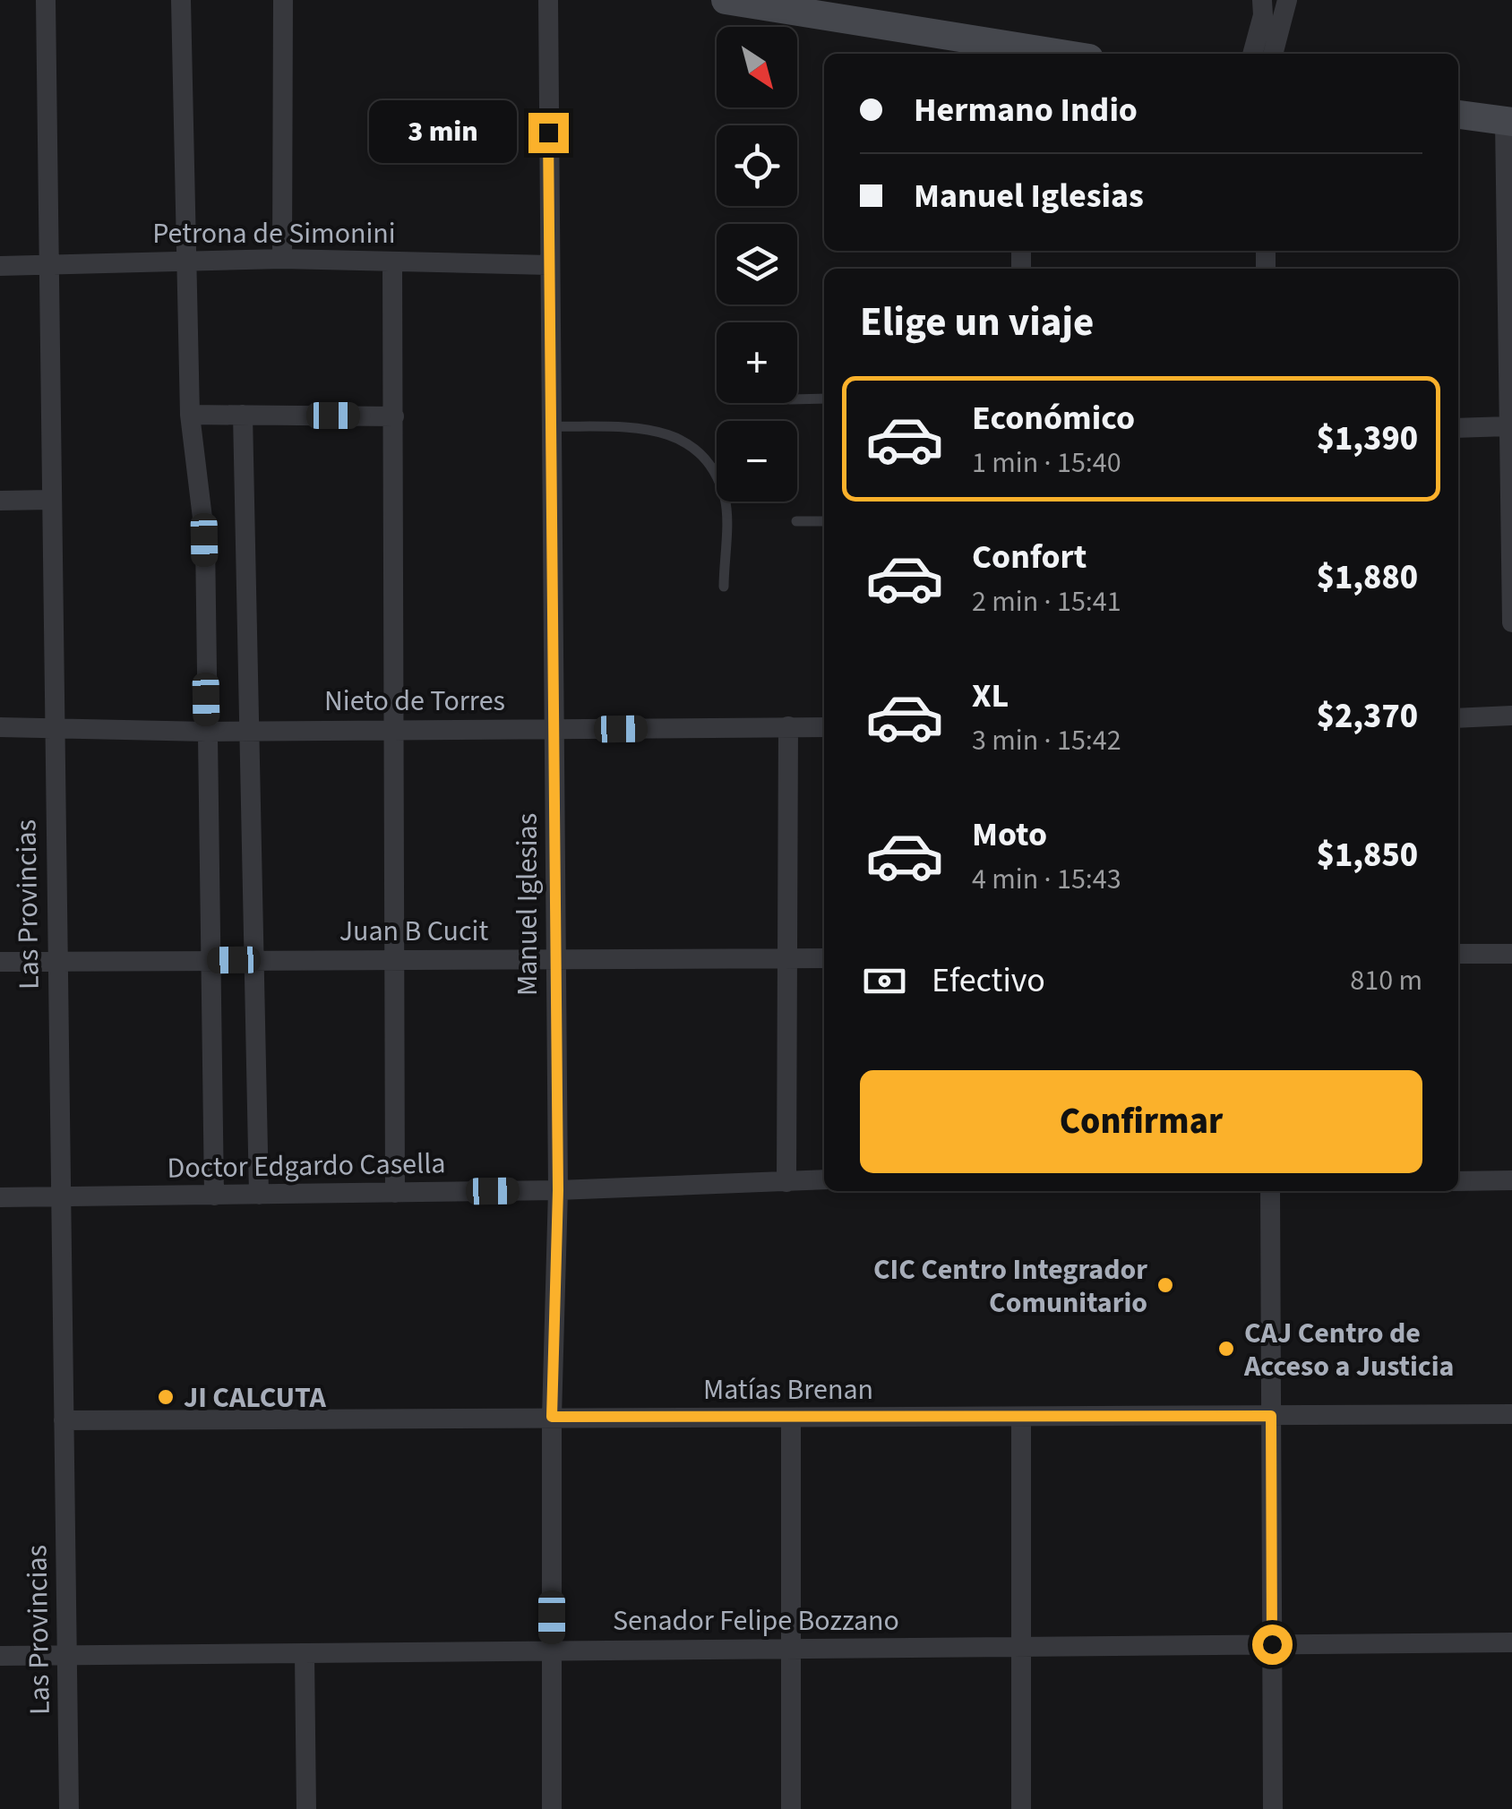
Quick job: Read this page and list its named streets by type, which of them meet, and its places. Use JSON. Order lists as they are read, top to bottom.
{
  "streets": {
    "street": [
      "Petrona de Simonini",
      "Nieto de Torres",
      "Las Provincias",
      "Manuel Iglesias",
      "Juan B Cucit",
      "Doctor Edgardo Casella",
      "Matías Brenan",
      "Senador Felipe Bozzano"
    ]
  },
  "crossings": [
    ["Petrona de Simonini", "Las Provincias"],
    ["Petrona de Simonini", "Manuel Iglesias"],
    ["Nieto de Torres", "Las Provincias"],
    ["Nieto de Torres", "Manuel Iglesias"],
    ["Las Provincias", "Juan B Cucit"],
    ["Las Provincias", "Doctor Edgardo Casella"],
    ["Las Provincias", "Matías Brenan"],
    ["Las Provincias", "Senador Felipe Bozzano"],
    ["Manuel Iglesias", "Juan B Cucit"],
    ["Manuel Iglesias", "Doctor Edgardo Casella"],
    ["Manuel Iglesias", "Matías Brenan"],
    ["Manuel Iglesias", "Senador Felipe Bozzano"]
  ],
  "places": ["CIC Centro Integrador Comunitario", "CAJ Centro de Acceso a Justicia", "JI CALCUTA"],
  "north": "bottom right",
  "page": {
    "map_buttons": ["+", "−"],
    "banner": ["Hermano Indio", "Manuel Iglesias"],
    "bubble": "3 min",
    "heading": "Elige un viaje",
    "list": [
      {
        "name": "Económico",
        "note": "1 min · 15:40",
        "value": "$1,390"
      },
      {
        "name": "Confort",
        "note": "2 min · 15:41",
        "value": "$1,880"
      },
      {
        "name": "XL",
        "note": "3 min · 15:42",
        "value": "$2,370"
      },
      {
        "name": "Moto",
        "note": "4 min · 15:43",
        "value": "$1,850"
      }
    ],
    "pay": ["Efectivo", "810 m"],
    "buttons": "Confirmar"
  }
}
